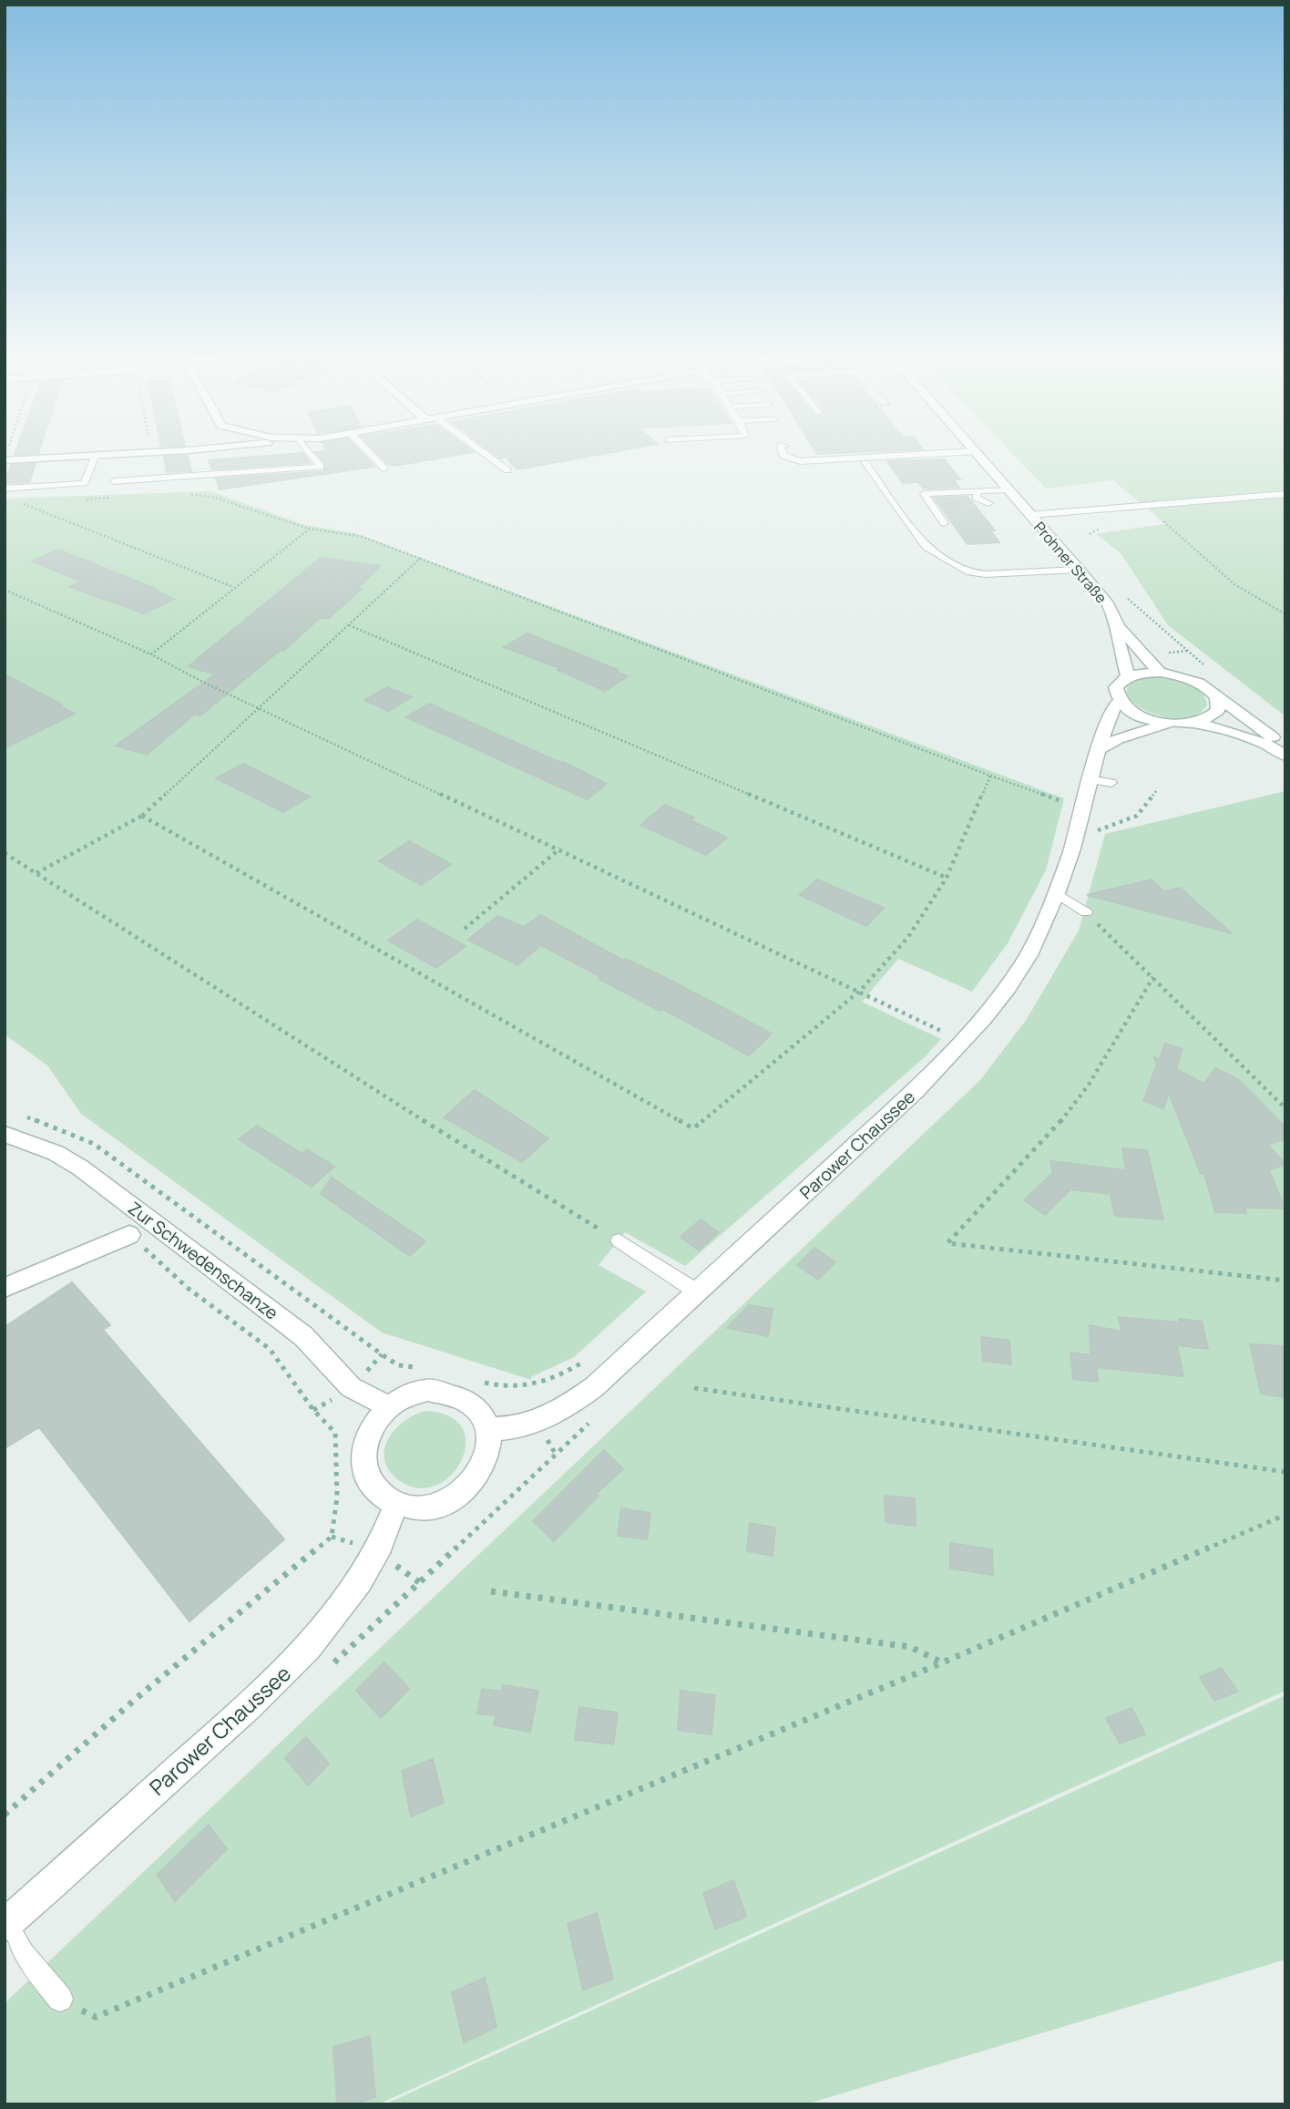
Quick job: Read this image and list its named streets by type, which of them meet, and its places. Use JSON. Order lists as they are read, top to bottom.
{
  "streets": {
    "street": ["Prohner Straße", "Parower Chaussee", "Zur Schwedenschanze"]
  },
  "crossings": [
    ["Prohner Straße", "Parower Chaussee"],
    ["Parower Chaussee", "Zur Schwedenschanze"]
  ]
}
